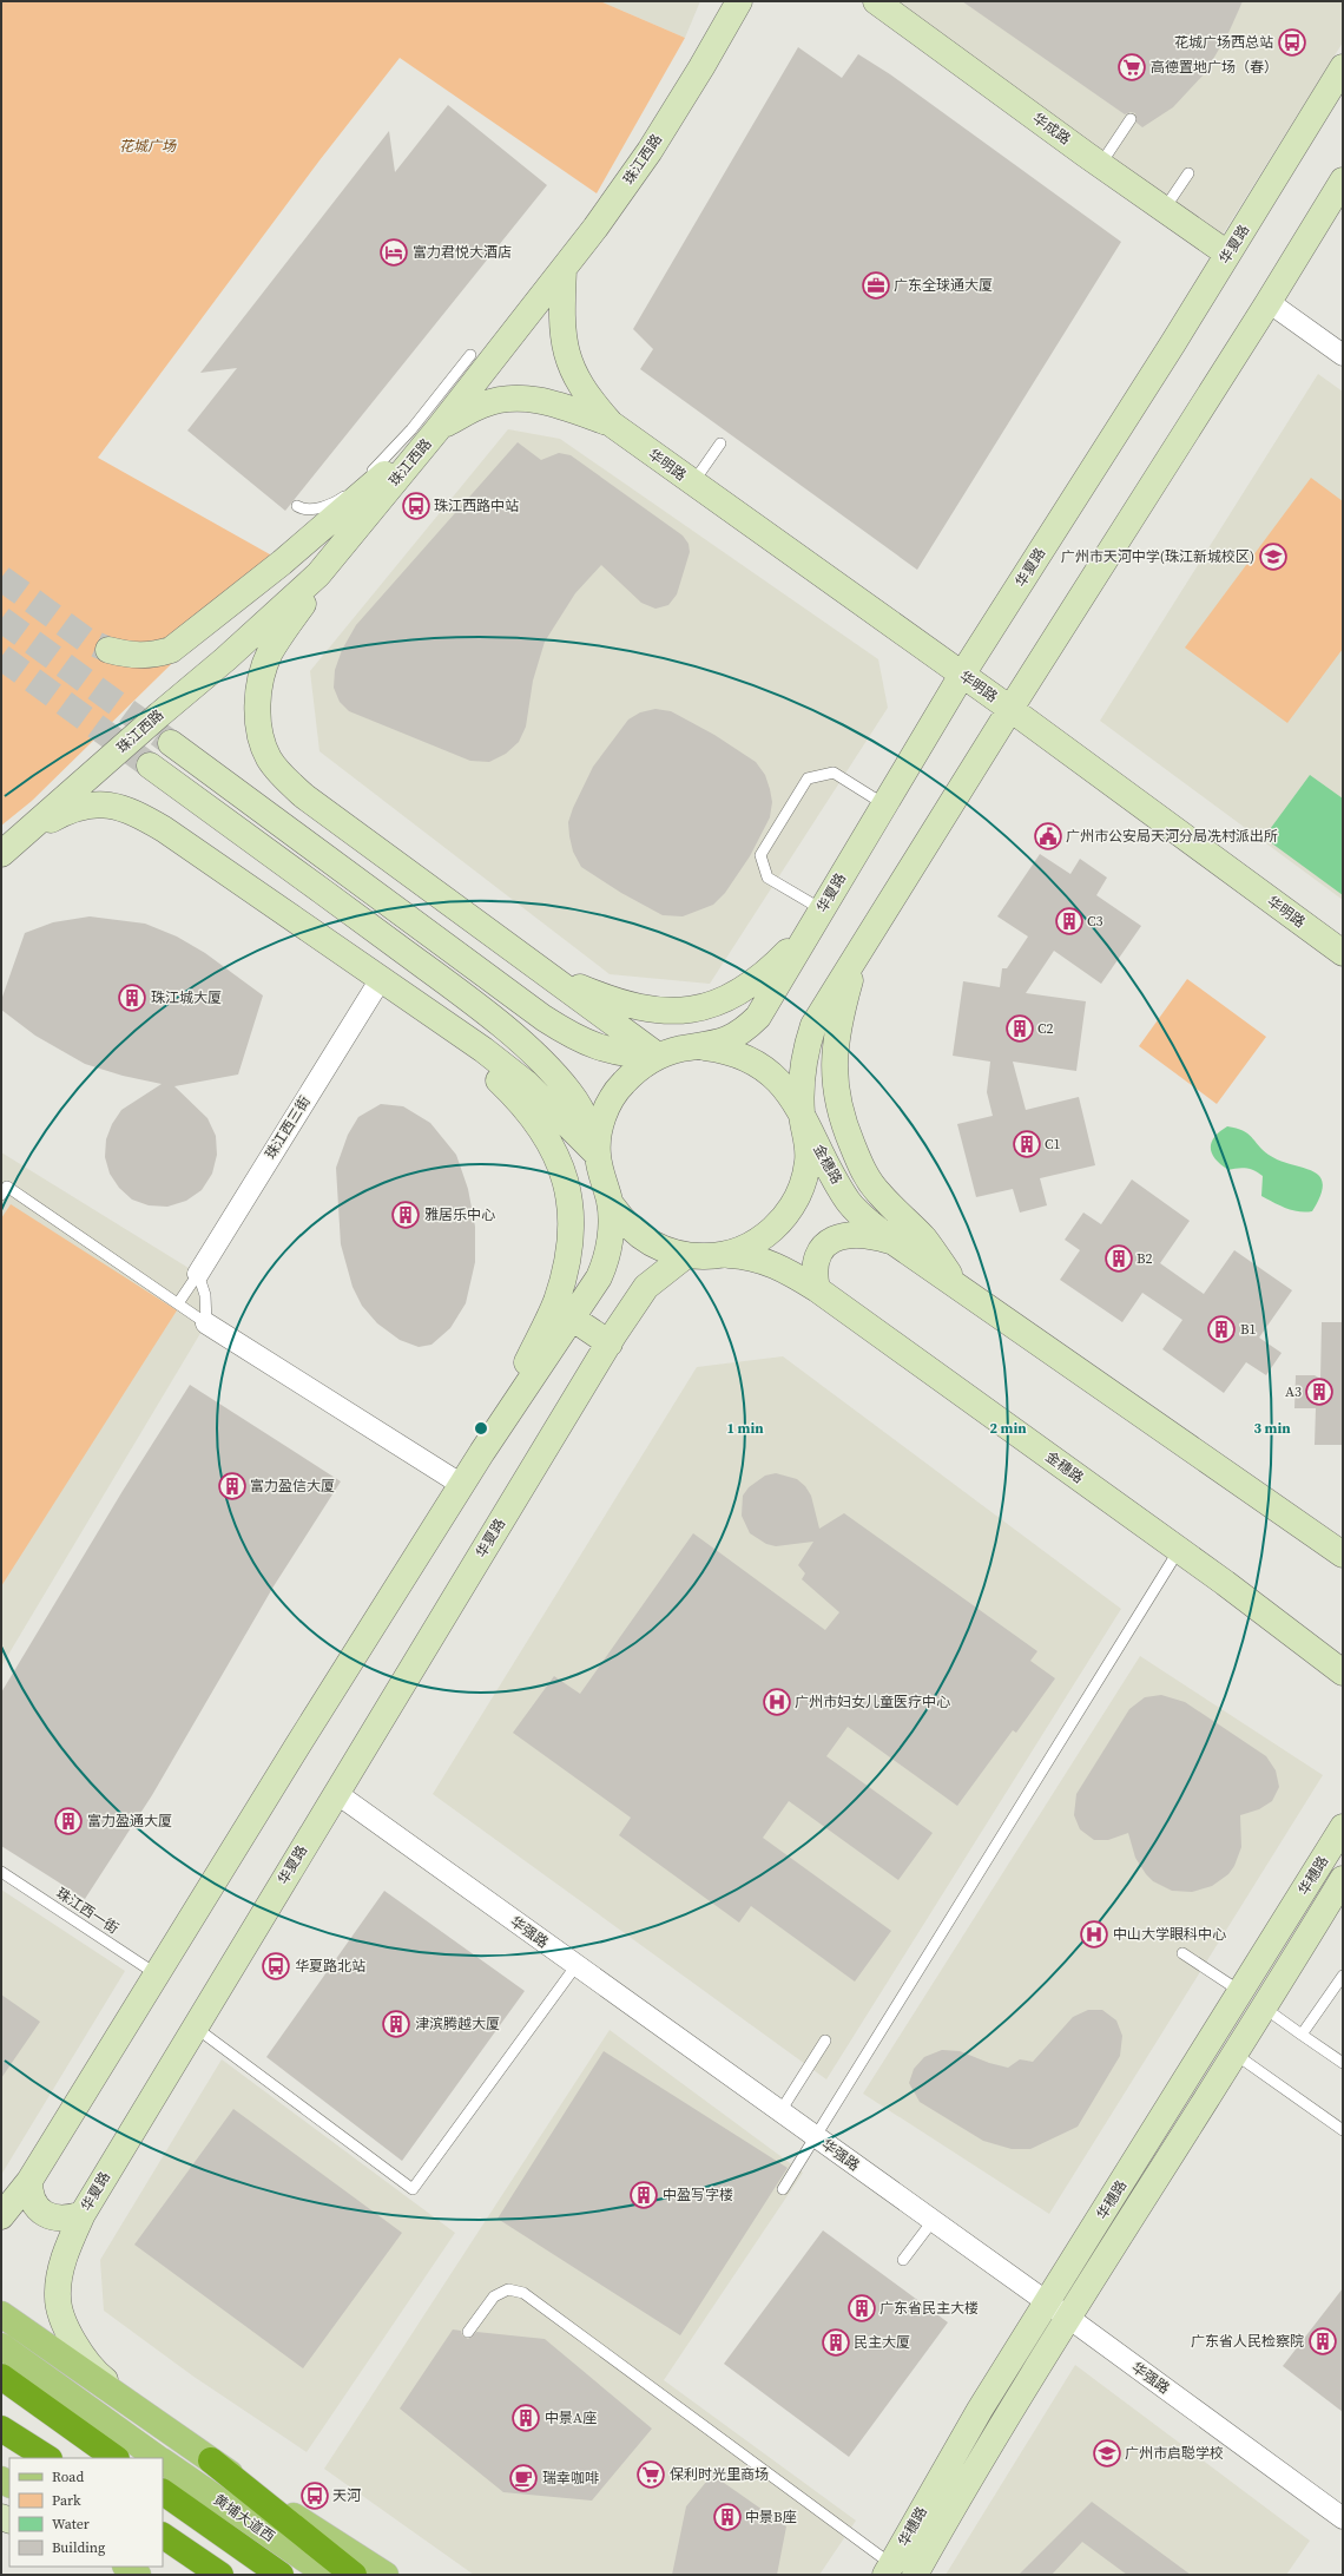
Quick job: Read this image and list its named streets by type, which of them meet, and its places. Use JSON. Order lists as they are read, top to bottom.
{
  "streets": {
    "main road": [
      "华成路",
      "珠江西路",
      "华夏路",
      "华明路",
      "金穗路",
      "华穗路",
      "黄埔大道西"
    ],
    "street": ["珠江西三街", "华强路"],
    "lane": ["珠江西一街"]
  },
  "crossings": [
    ["华成路", "华夏路"],
    ["华夏路", "华明路"],
    ["华夏路", "金穗路"],
    ["华夏路", "珠江西一街"],
    ["华夏路", "华强路"],
    ["华穗路", "华强路"]
  ],
  "parks": ["花城广场"],
  "places": {
    "bus stop": [
      "花城广场西总站",
      "珠江西路中站",
      "华夏路北站",
      "天河"
    ],
    "supermarket": ["高德置地广场（春）", "保利时光里商场"],
    "hotel": ["富力君悦大酒店"],
    "office": ["广东全球通大厦"],
    "school or university": ["广州市天河中学(珠江新城校区)", "广州市启聪学校"],
    "public building": ["广州市公安局天河分局冼村派出所"],
    "building": [
      "C3",
      "珠江城大厦",
      "C2",
      "C1",
      "雅居乐中心",
      "B2",
      "B1",
      "A3",
      "富力盈信大厦",
      "富力盈通大厦",
      "津滨腾越大厦",
      "中盈写字楼",
      "广东省民主大楼",
      "广东省人民检察院",
      "民主大厦",
      "中景A座",
      "中景B座"
    ],
    "hospital": ["广州市妇女儿童医疗中心", "中山大学眼科中心"],
    "cafe": ["瑞幸咖啡"]
  },
  "legend": [
    "Road",
    "Park",
    "Water",
    "Building"
  ],
  "rings": ["1 min", "2 min", "3 min"]
}
